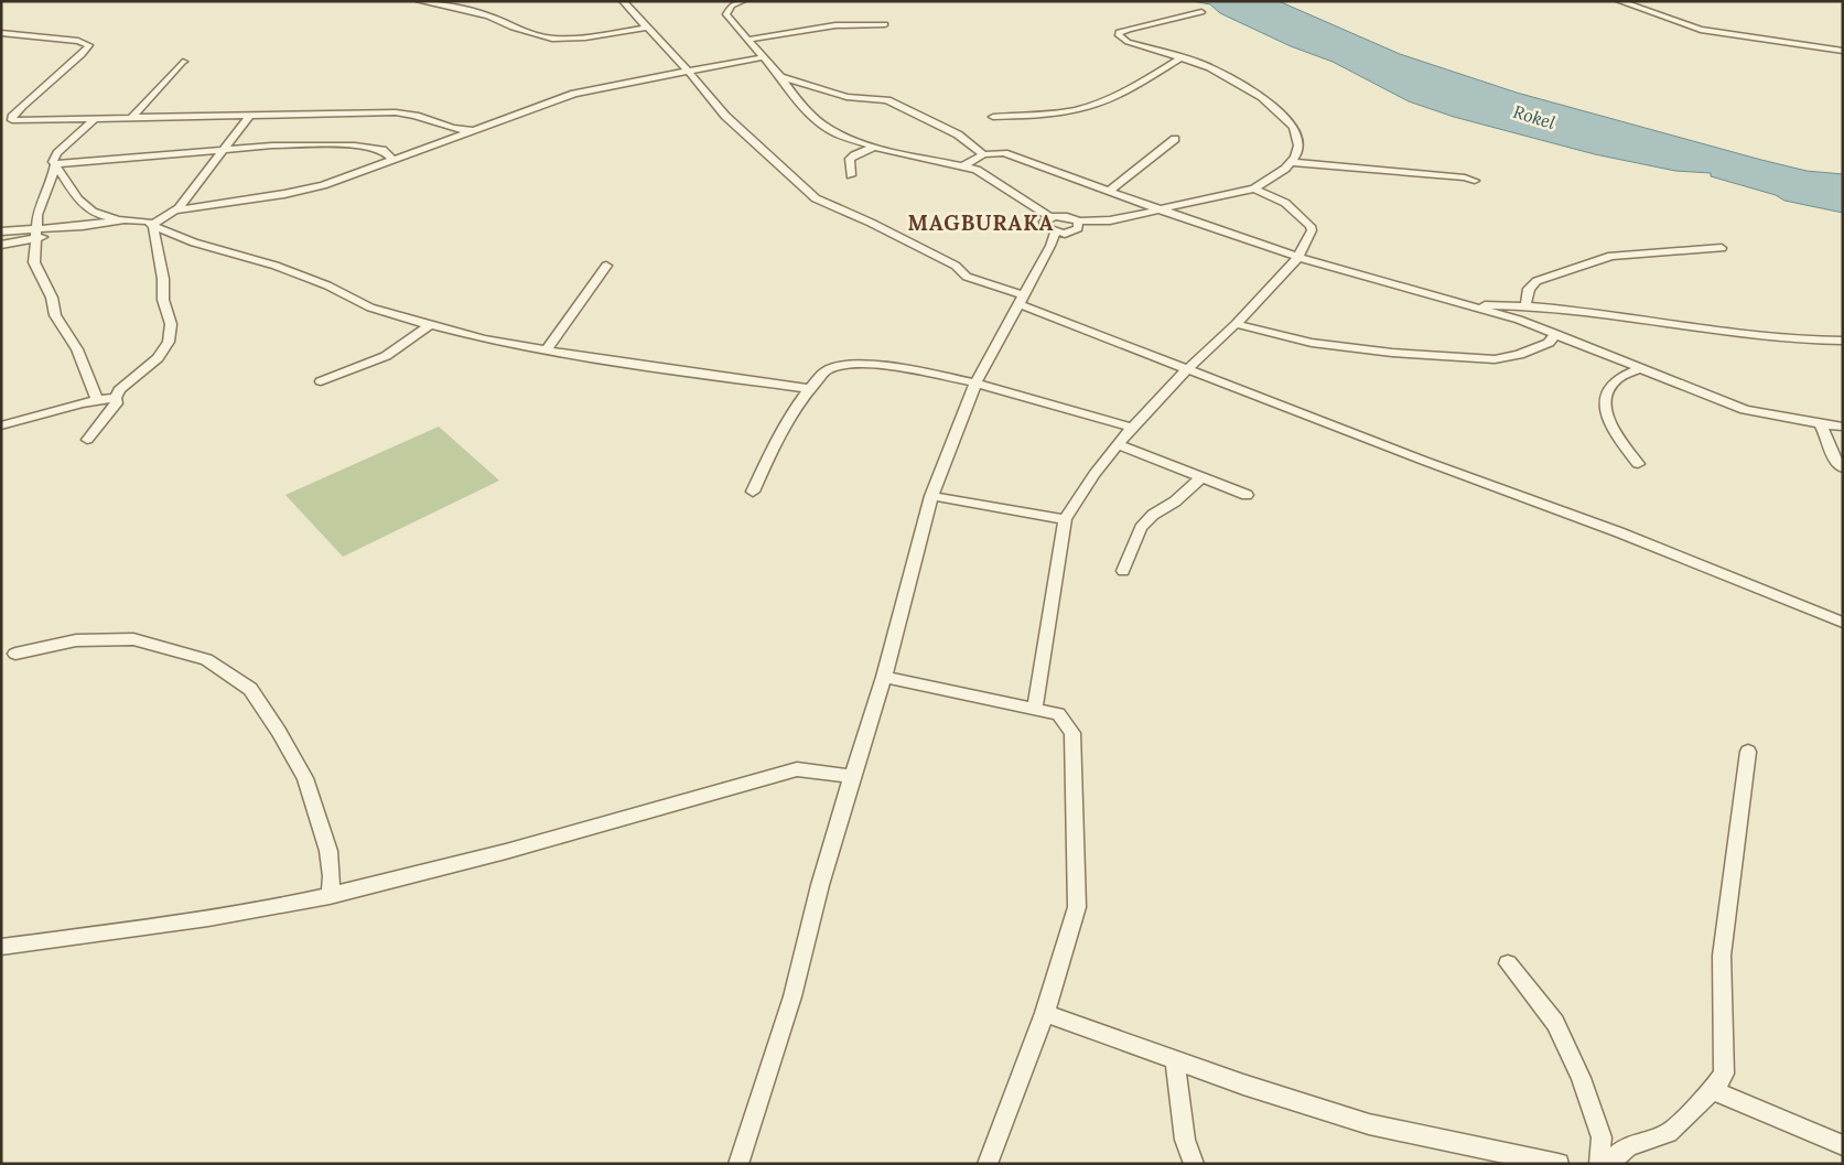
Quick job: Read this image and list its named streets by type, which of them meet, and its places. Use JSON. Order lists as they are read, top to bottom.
{
  "districts": ["MAGBURAKA"],
  "water": ["Rokel"]
}
